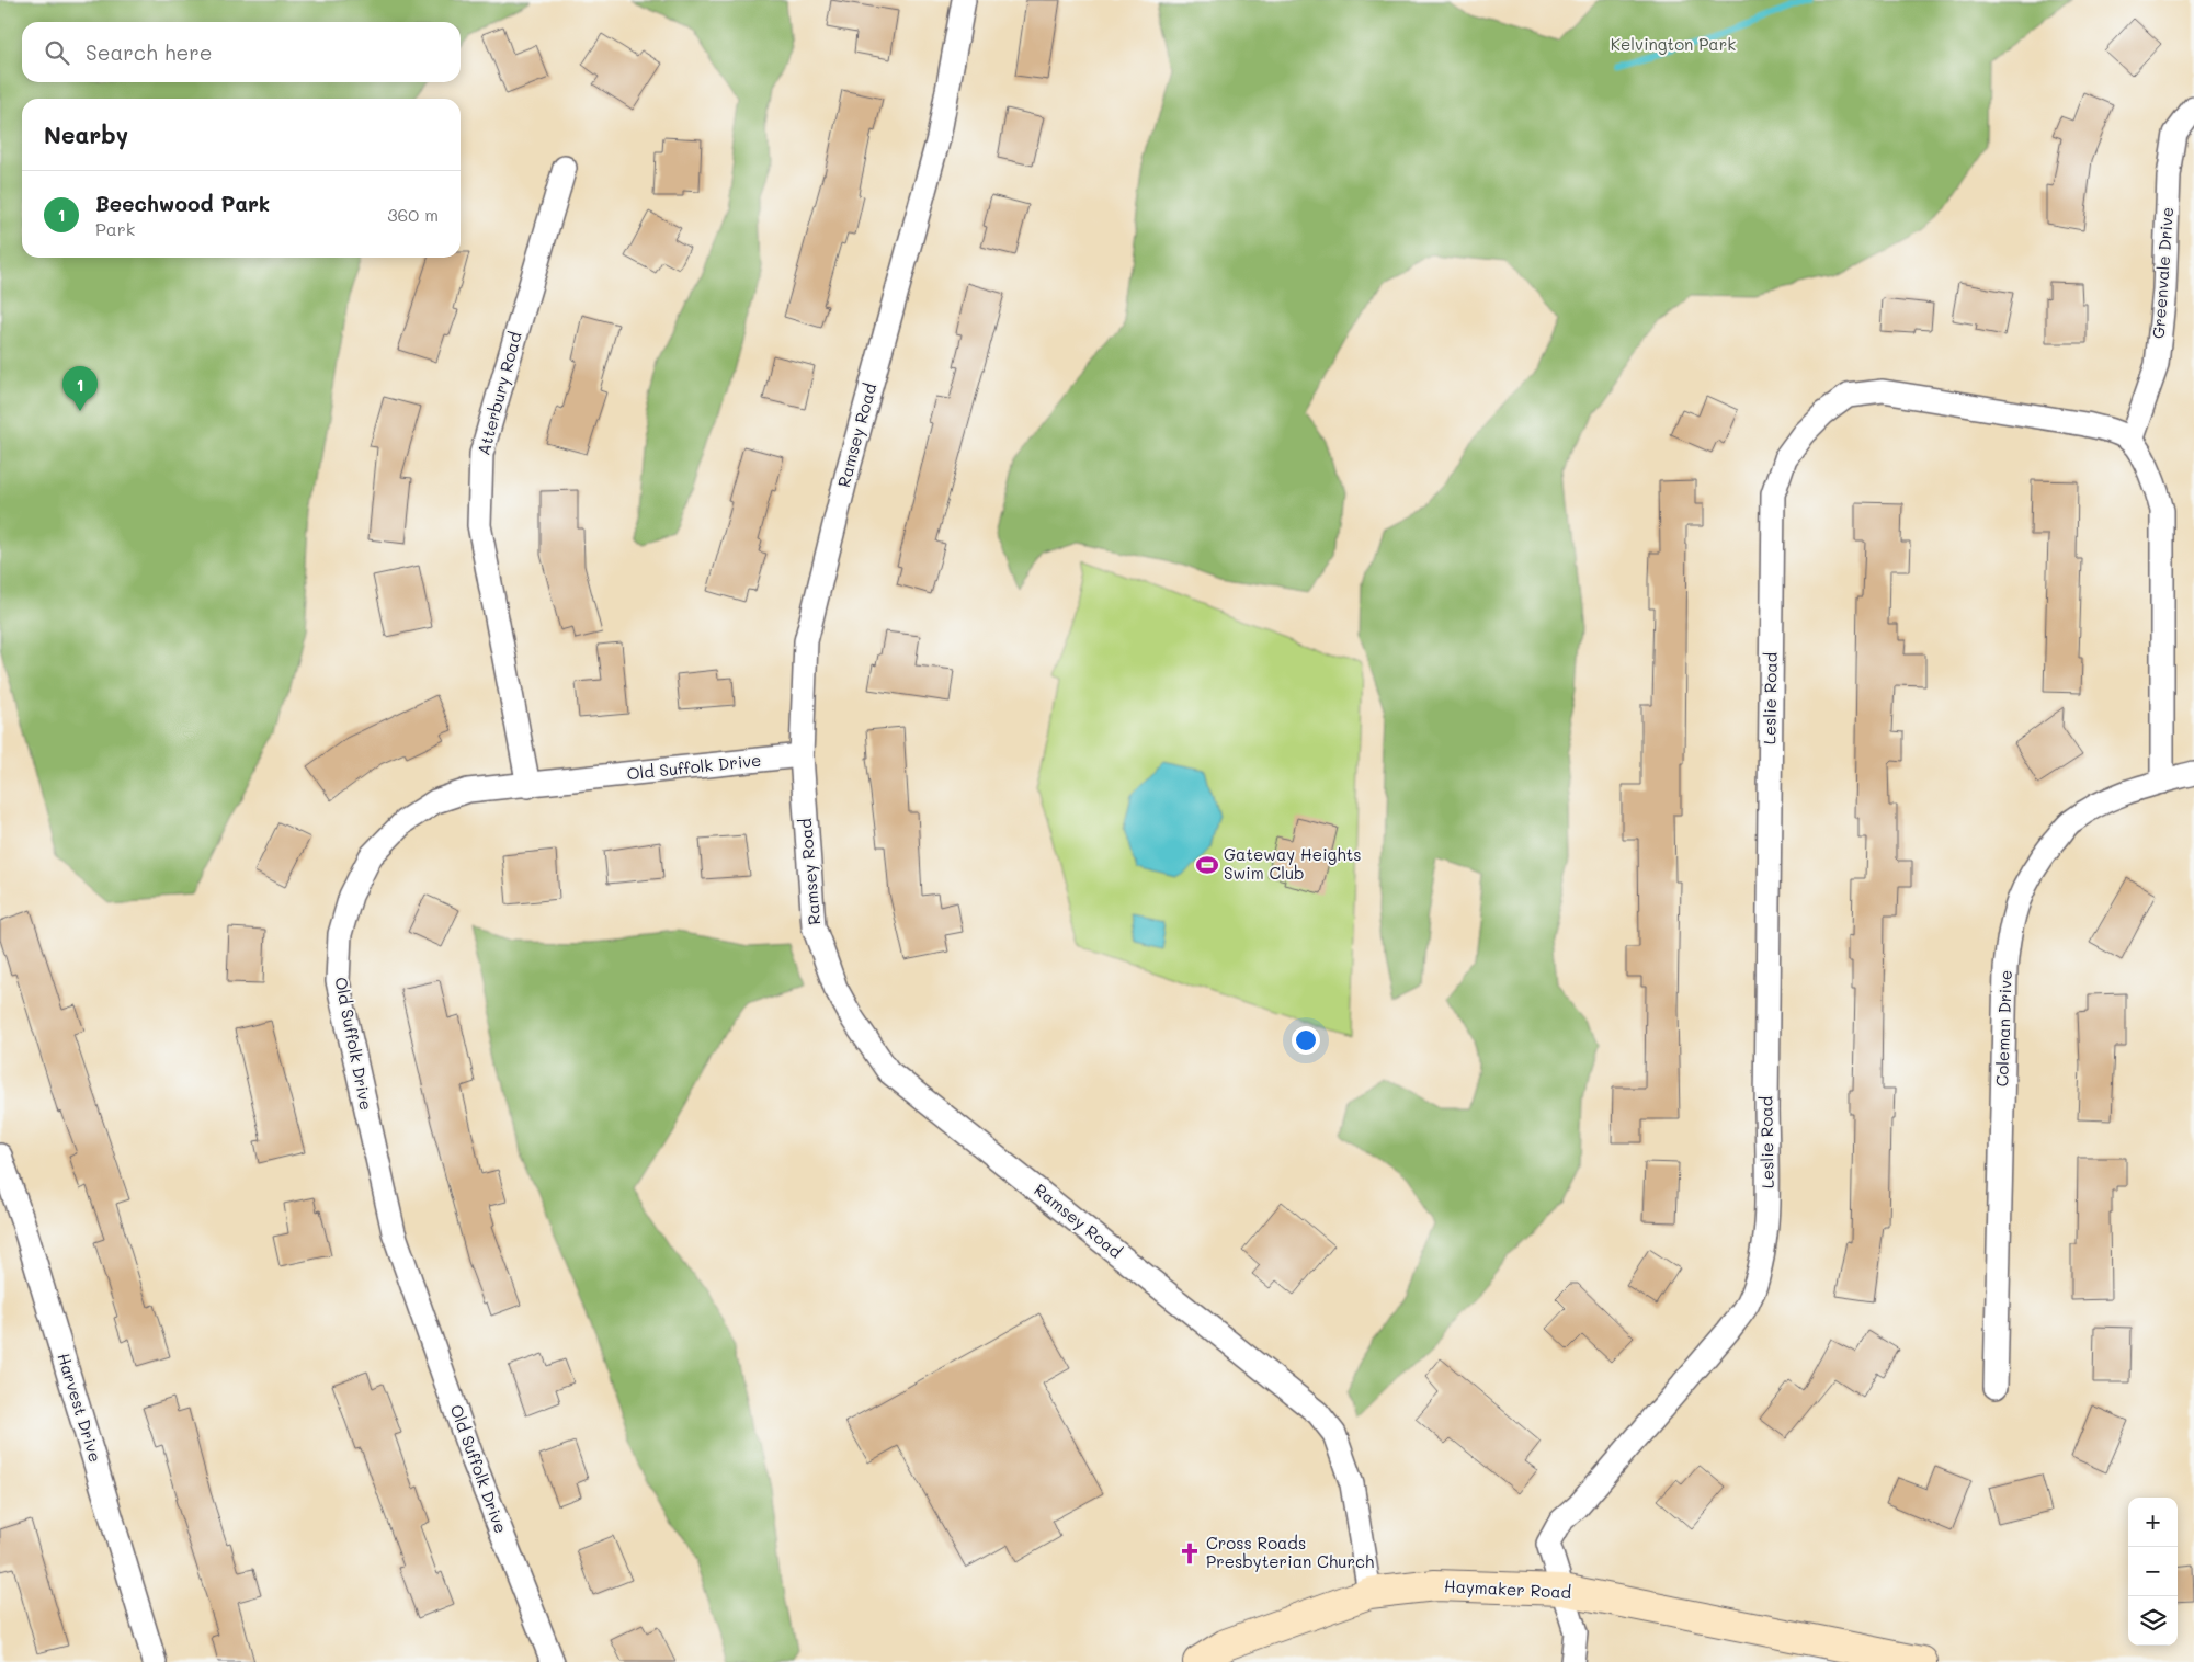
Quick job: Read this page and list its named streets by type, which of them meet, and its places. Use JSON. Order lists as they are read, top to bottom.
{
  "streets": {
    "main road": ["Haymaker Road"],
    "street": [
      "Greenvale Drive",
      "Atterbury Road",
      "Ramsey Road",
      "Leslie Road",
      "Old Suffolk Drive",
      "Coleman Drive",
      "Harvest Drive"
    ]
  },
  "crossings": [
    ["Greenvale Drive", "Leslie Road"],
    ["Atterbury Road", "Old Suffolk Drive"],
    ["Ramsey Road", "Old Suffolk Drive"],
    ["Ramsey Road", "Haymaker Road"],
    ["Leslie Road", "Haymaker Road"]
  ],
  "parks": ["Kelvington Park"],
  "places": {
    "sports": ["Gateway Heights Swim Club"],
    "church": ["Cross Roads Presbyterian Church"]
  },
  "page": {
    "search": "Search here",
    "heading": "Nearby",
    "list": [
      {
        "mark": "1",
        "name": "Beechwood Park",
        "note": "Park",
        "value": "360 m"
      }
    ],
    "pins": "1",
    "map_buttons": ["+", "−"]
  }
}
